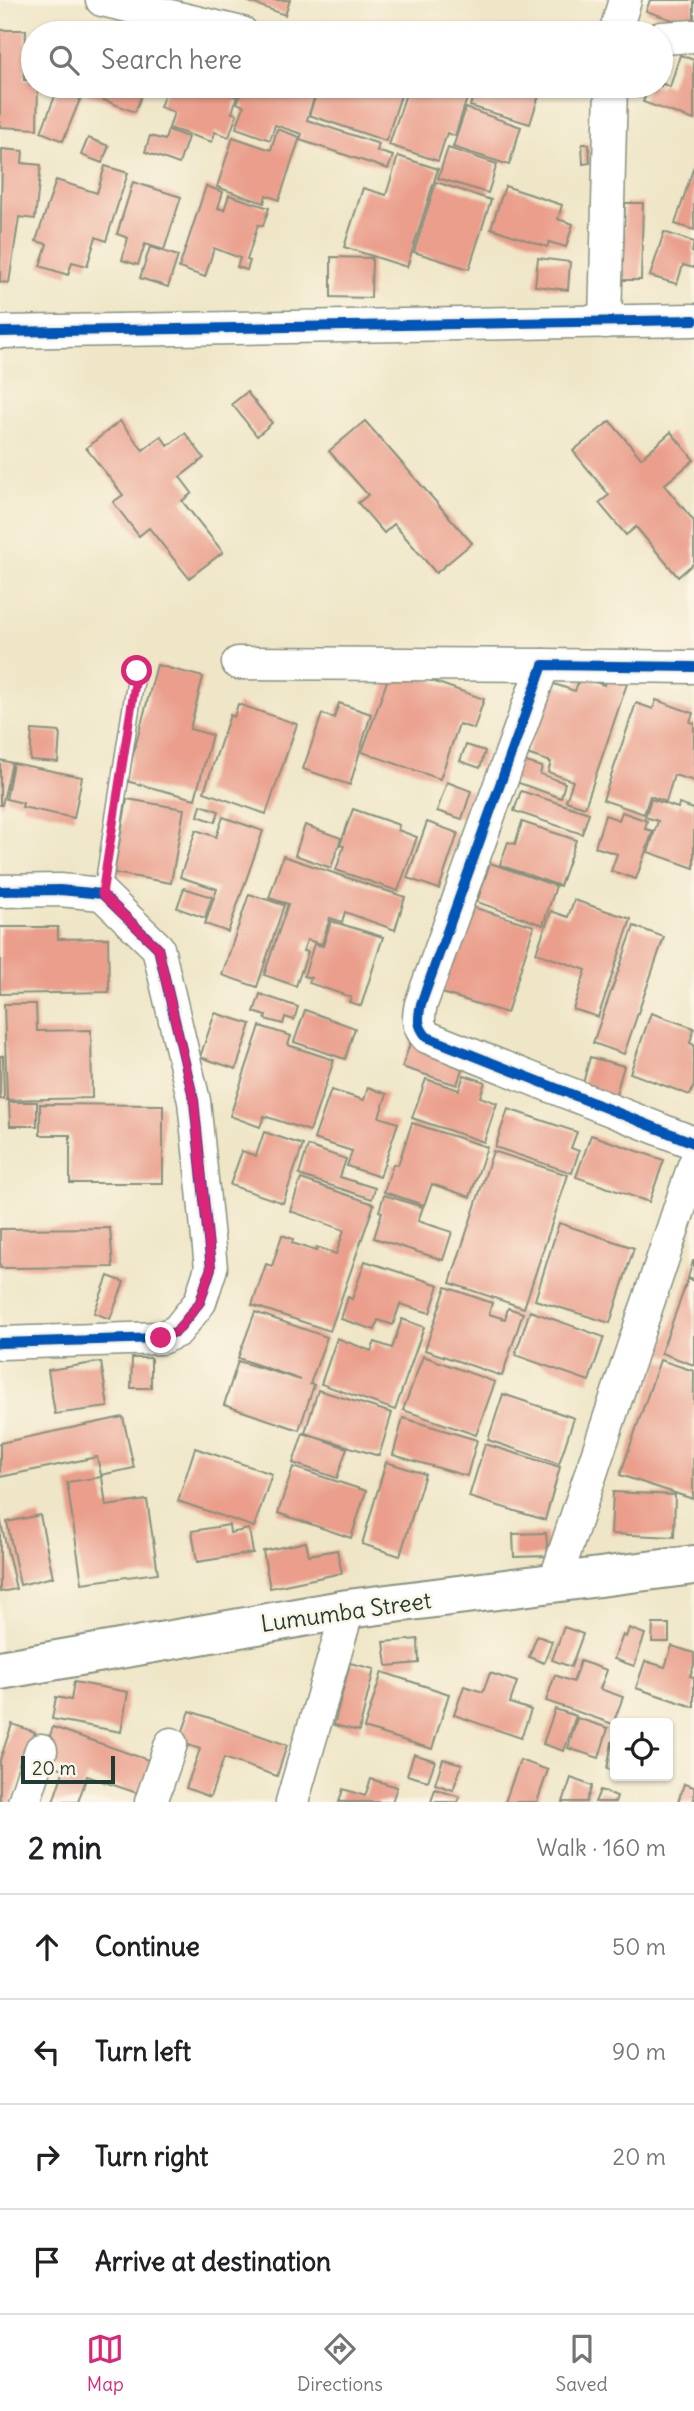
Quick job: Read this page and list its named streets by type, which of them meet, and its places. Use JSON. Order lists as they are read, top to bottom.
{
  "streets": {
    "main road": ["Lumumba Street"]
  },
  "scale_bar": "20 m",
  "page": {
    "search": "Search here",
    "scale": "20 m",
    "heading": ["2 min", "Walk · 160 m"],
    "list": [
      ["Continue", "50 m"],
      ["Turn left", "90 m"],
      ["Turn right", "20 m"],
      "Arrive at destination"
    ],
    "nav": ["Map", "Directions", "Saved"]
  }
}
